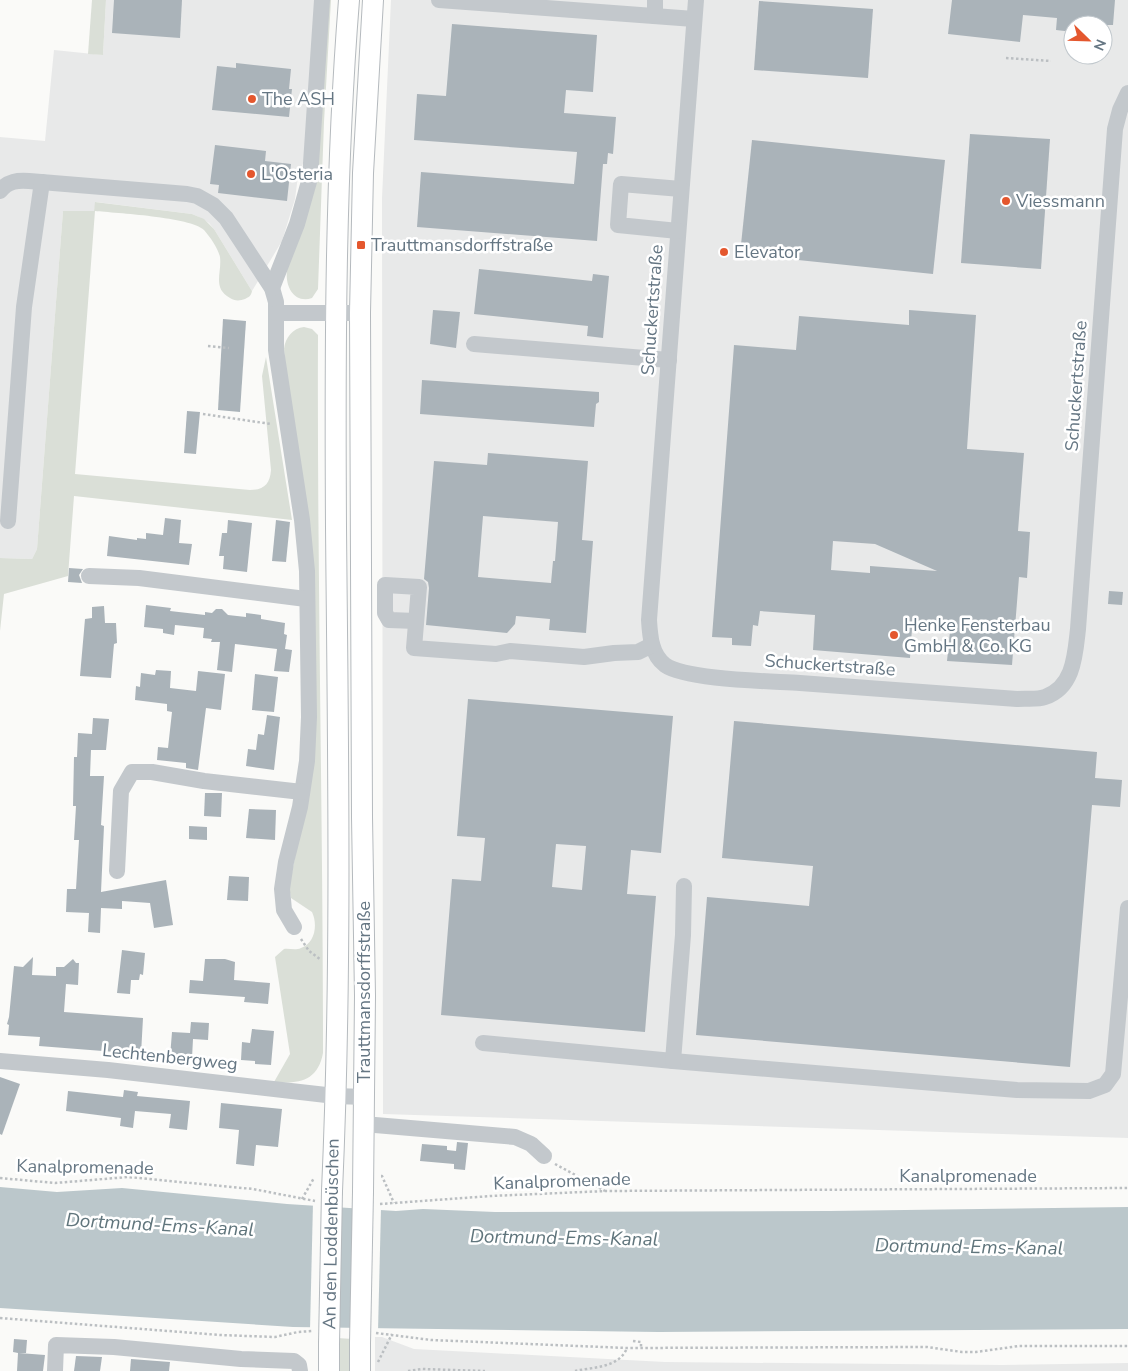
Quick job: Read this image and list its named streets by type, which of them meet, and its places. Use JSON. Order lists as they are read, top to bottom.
{
  "streets": {
    "main road": ["Trauttmansdorffstraße", "An den Loddenbüschen"],
    "street": ["Schuckertstraße", "Lechtenbergweg"],
    "path": ["Kanalpromenade"]
  },
  "crossings": [
    ["Trauttmansdorffstraße", "Lechtenbergweg"],
    ["Trauttmansdorffstraße", "An den Loddenbüschen"],
    ["Lechtenbergweg", "An den Loddenbüschen"],
    ["Kanalpromenade", "An den Loddenbüschen"]
  ],
  "water": ["Dortmund-Ems-Kanal"],
  "places": {
    "other": [
      "The ASH",
      "L'Osteria",
      "Viessmann",
      "Elevator",
      "Henke Fensterbau GmbH & Co. KG"
    ],
    "transit": ["Trauttmansdorffstraße"]
  },
  "north": "bottom right"
}
